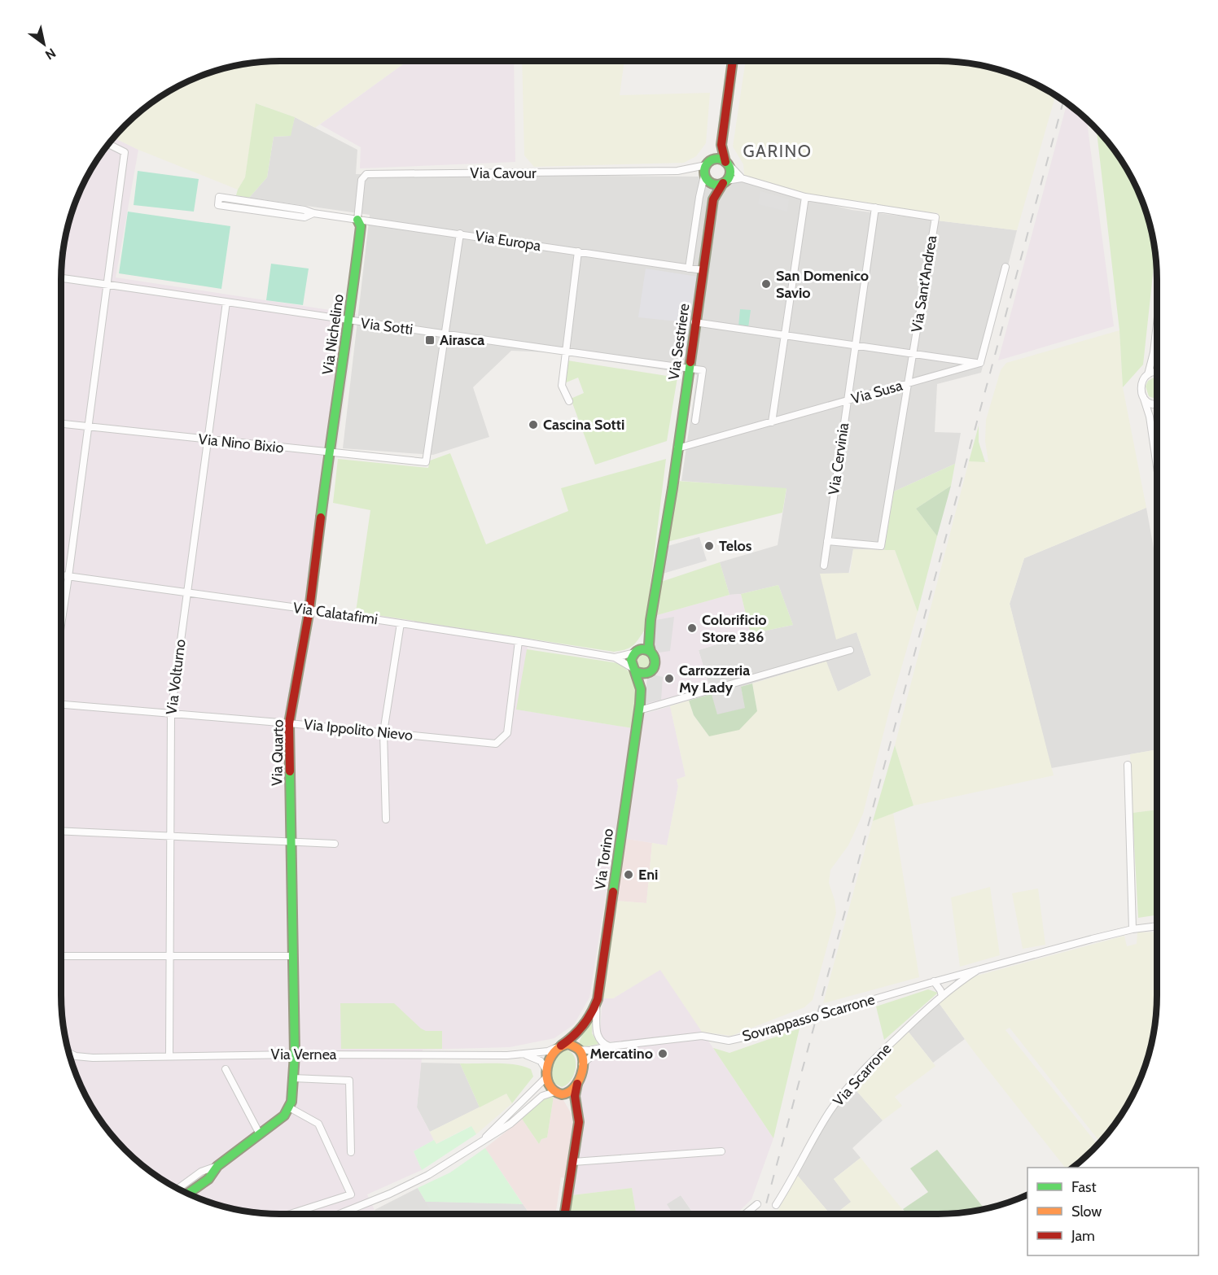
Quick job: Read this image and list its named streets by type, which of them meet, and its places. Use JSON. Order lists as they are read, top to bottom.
{
  "streets": {
    "main road": [
      "Via Nichelino",
      "Via Sestriere",
      "Via Quarto",
      "Via Torino"
    ],
    "street": [
      "Via Cavour",
      "Via Europa",
      "Via Sant'Andrea",
      "Via Sotti",
      "Via Susa",
      "Via Nino Bixio",
      "Via Cervinia",
      "Via Calatafimi",
      "Via Volturno",
      "Via Ippolito Nievo",
      "Sovrappasso Scarrone",
      "Via Vernea",
      "Via Scarrone"
    ]
  },
  "crossings": [
    ["Via Cavour", "Via Europa"],
    ["Via Cavour", "Via Nichelino"],
    ["Via Europa", "Via Nichelino"],
    ["Via Europa", "Via Sestriere"],
    ["Via Sant'Andrea", "Via Susa"],
    ["Via Sant'Andrea", "Via Cervinia"],
    ["Via Sotti", "Via Nichelino"],
    ["Via Sotti", "Via Sestriere"],
    ["Via Sotti", "Via Nino Bixio"],
    ["Via Sotti", "Via Volturno"],
    ["Via Nichelino", "Via Nino Bixio"],
    ["Via Nichelino", "Via Quarto"],
    ["Via Sestriere", "Via Susa"],
    ["Via Sestriere", "Via Torino"],
    ["Via Susa", "Via Cervinia"],
    ["Via Nino Bixio", "Via Volturno"],
    ["Via Nino Bixio", "Via Quarto"],
    ["Via Calatafimi", "Via Volturno"],
    ["Via Calatafimi", "Via Ippolito Nievo"],
    ["Via Calatafimi", "Via Quarto"],
    ["Via Calatafimi", "Via Torino"],
    ["Via Volturno", "Via Ippolito Nievo"],
    ["Via Volturno", "Via Vernea"],
    ["Via Ippolito Nievo", "Via Quarto"],
    ["Via Quarto", "Via Vernea"],
    ["Sovrappasso Scarrone", "Via Scarrone"]
  ],
  "districts": ["GARINO"],
  "places": {
    "other": [
      "San Domenico Savio",
      "Cascina Sotti",
      "Telos",
      "Colorificio Store 386",
      "Carrozzeria My Lady",
      "Eni",
      "Mercatino"
    ],
    "transit": ["Airasca"]
  },
  "legend": ["Fast", "Slow", "Jam"],
  "north": "bottom right"
}
